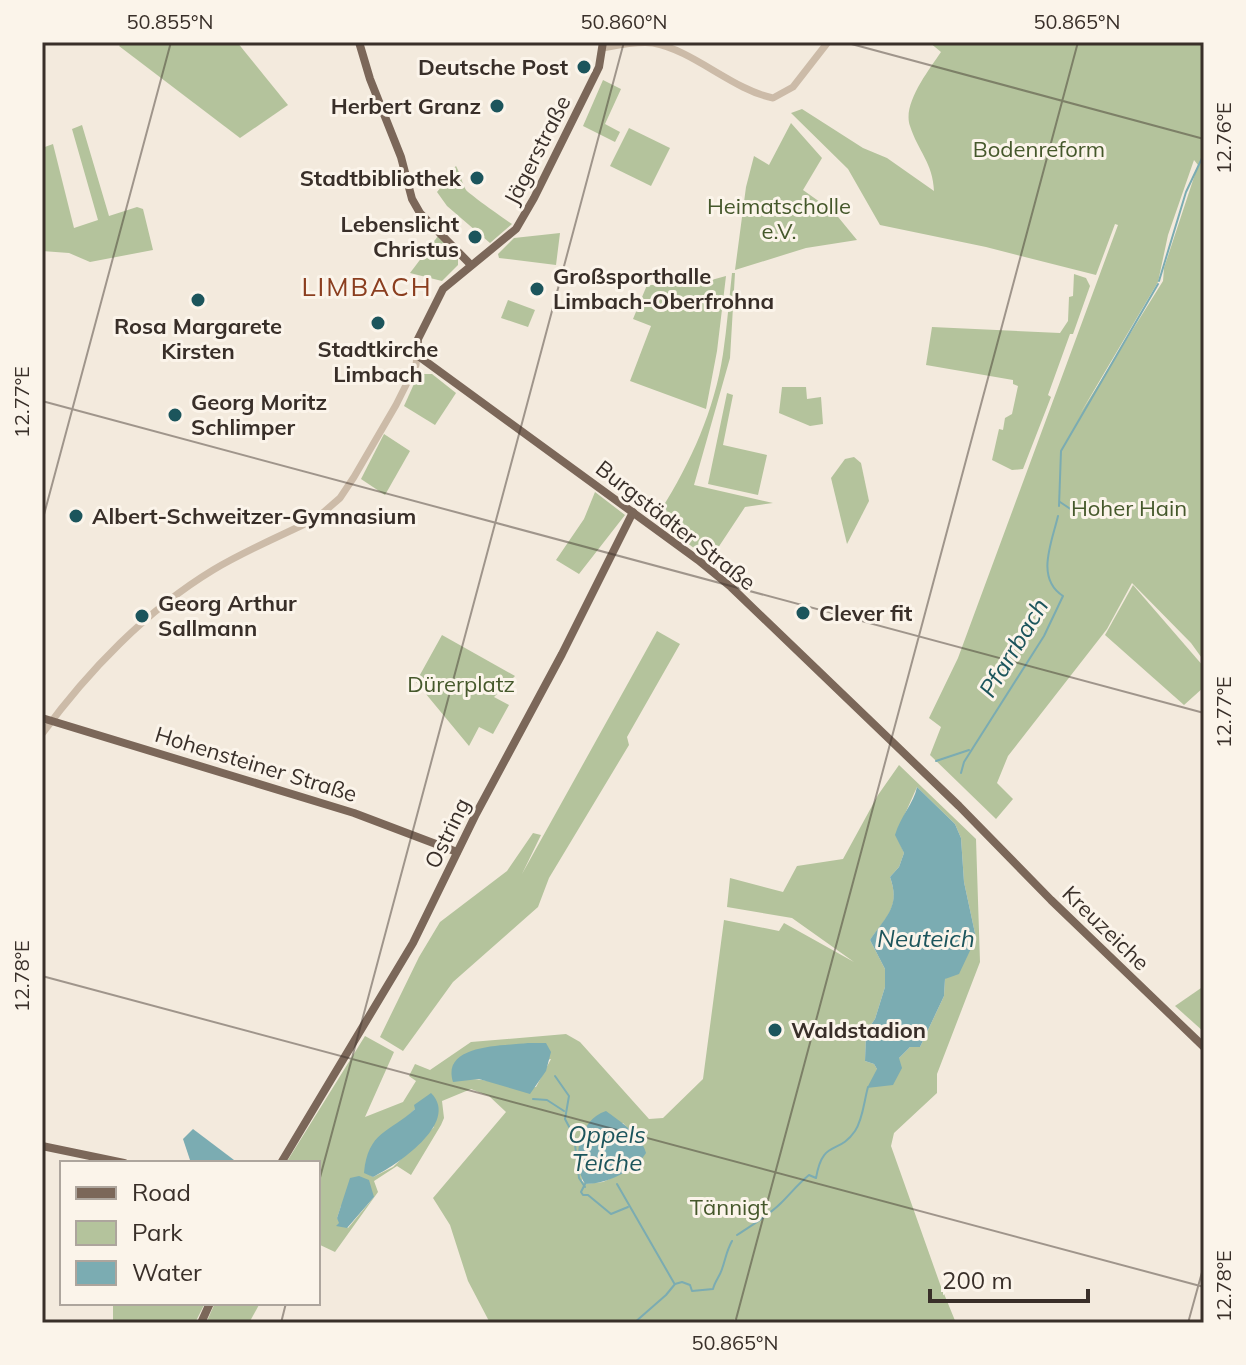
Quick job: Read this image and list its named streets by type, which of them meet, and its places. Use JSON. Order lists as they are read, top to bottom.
{
  "streets": {
    "main road": [
      "Jägerstraße",
      "Burgstädter Straße",
      "Hohensteiner Straße",
      "Ostring",
      "Kreuzeiche"
    ]
  },
  "crossings": [
    ["Jägerstraße", "Burgstädter Straße"],
    ["Burgstädter Straße", "Ostring"],
    ["Burgstädter Straße", "Kreuzeiche"],
    ["Hohensteiner Straße", "Ostring"]
  ],
  "districts": ["LIMBACH"],
  "water": ["Pfarrbach", "Neuteich", "Oppels Teiche"],
  "parks": [
    "Bodenreform",
    "Heimatscholle e.V.",
    "Hoher Hain",
    "Dürerplatz",
    "Tännigt"
  ],
  "places": [
    "Deutsche Post",
    "Herbert Granz",
    "Stadtbibliothek",
    "Lebenslicht Christus",
    "Großsporthalle Limbach-Oberfrohna",
    "Rosa Margarete Kirsten",
    "Stadtkirche Limbach",
    "Georg Moritz Schlimper",
    "Albert-Schweitzer-Gymnasium",
    "Clever fit",
    "Georg Arthur Sallmann",
    "Waldstadion"
  ],
  "legend": ["Road", "Park", "Water"],
  "scale_bar": "200 m",
  "coordinates": [
    "50.855°N",
    "50.860°N",
    "50.865°N",
    "12.76°E",
    "12.77°E",
    "12.78°E"
  ]
}
